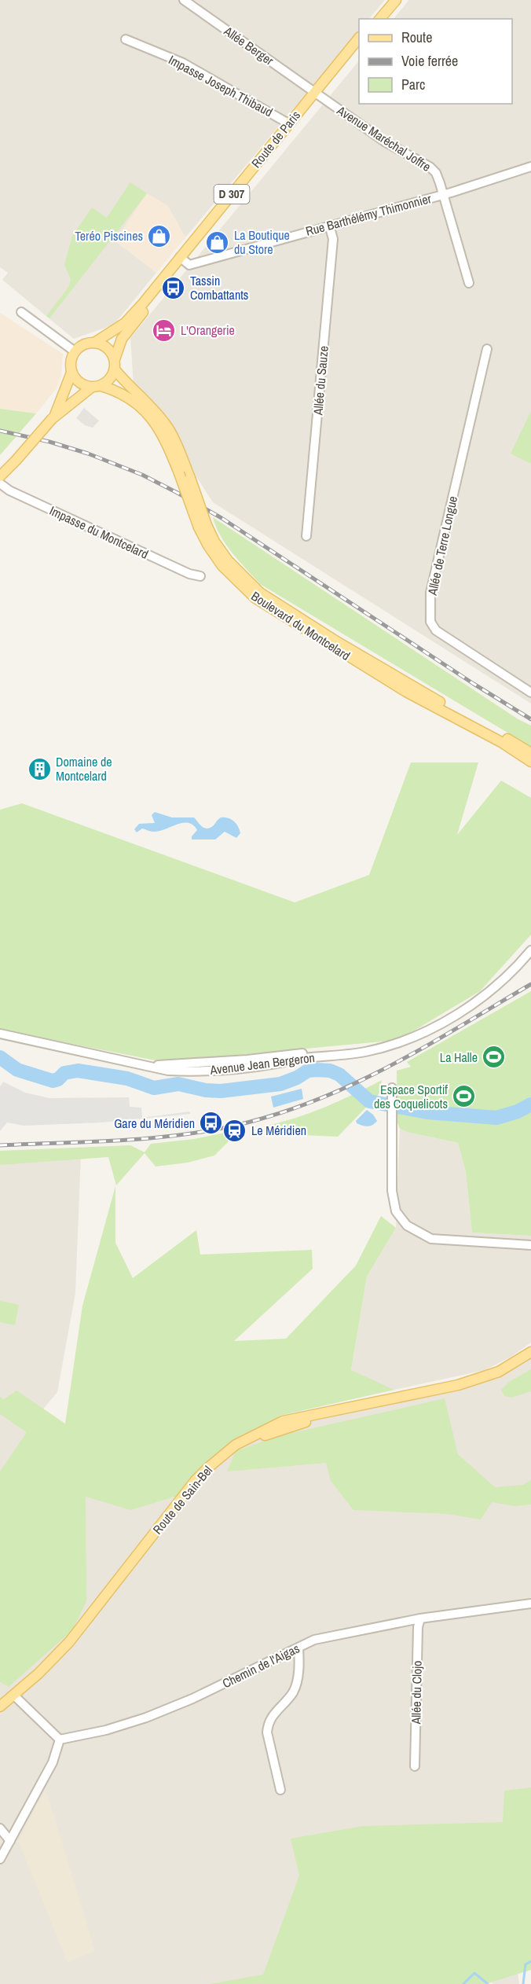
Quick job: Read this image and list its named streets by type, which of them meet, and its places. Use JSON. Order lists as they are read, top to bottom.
{
  "streets": {
    "main road": [
      "Route de Paris",
      "D 307",
      "Boulevard du Montcelard",
      "Route de Sain-Bel"
    ],
    "street": [
      "Allée Berger",
      "Impasse Joseph Thibaud",
      "Avenue Maréchal Joffre",
      "Rue Barthélémy Thimonnier",
      "Allée du Sauze",
      "Impasse du Montcelard",
      "Allée de Terre Longue",
      "Avenue Jean Bergeron",
      "Chemin de l'Aigas",
      "Allée du Clojo"
    ]
  },
  "crossings": [
    ["Allée Berger", "Avenue Maréchal Joffre"],
    ["Allée Berger", "Route de Paris"],
    ["Impasse Joseph Thibaud", "Route de Paris"],
    ["Avenue Maréchal Joffre", "Route de Paris"],
    ["Avenue Maréchal Joffre", "Rue Barthélémy Thimonnier"],
    ["Route de Paris", "Rue Barthélémy Thimonnier"],
    ["Route de Paris", "Boulevard du Montcelard"],
    ["Rue Barthélémy Thimonnier", "Allée du Sauze"],
    ["Chemin de l'Aigas", "Allée du Clojo"]
  ],
  "places": {
    "shop": ["Teréo Piscines", "La Boutique du Store"],
    "bus stop": ["Tassin Combattants", "Gare du Méridien"],
    "hotel": ["L'Orangerie"],
    "building": ["Domaine de Montcelard"],
    "sports": ["La Halle", "Espace Sportif des Coquelicots"],
    "station": ["Le Méridien"]
  },
  "legend": ["Route", "Voie ferrée", "Parc"]
}
